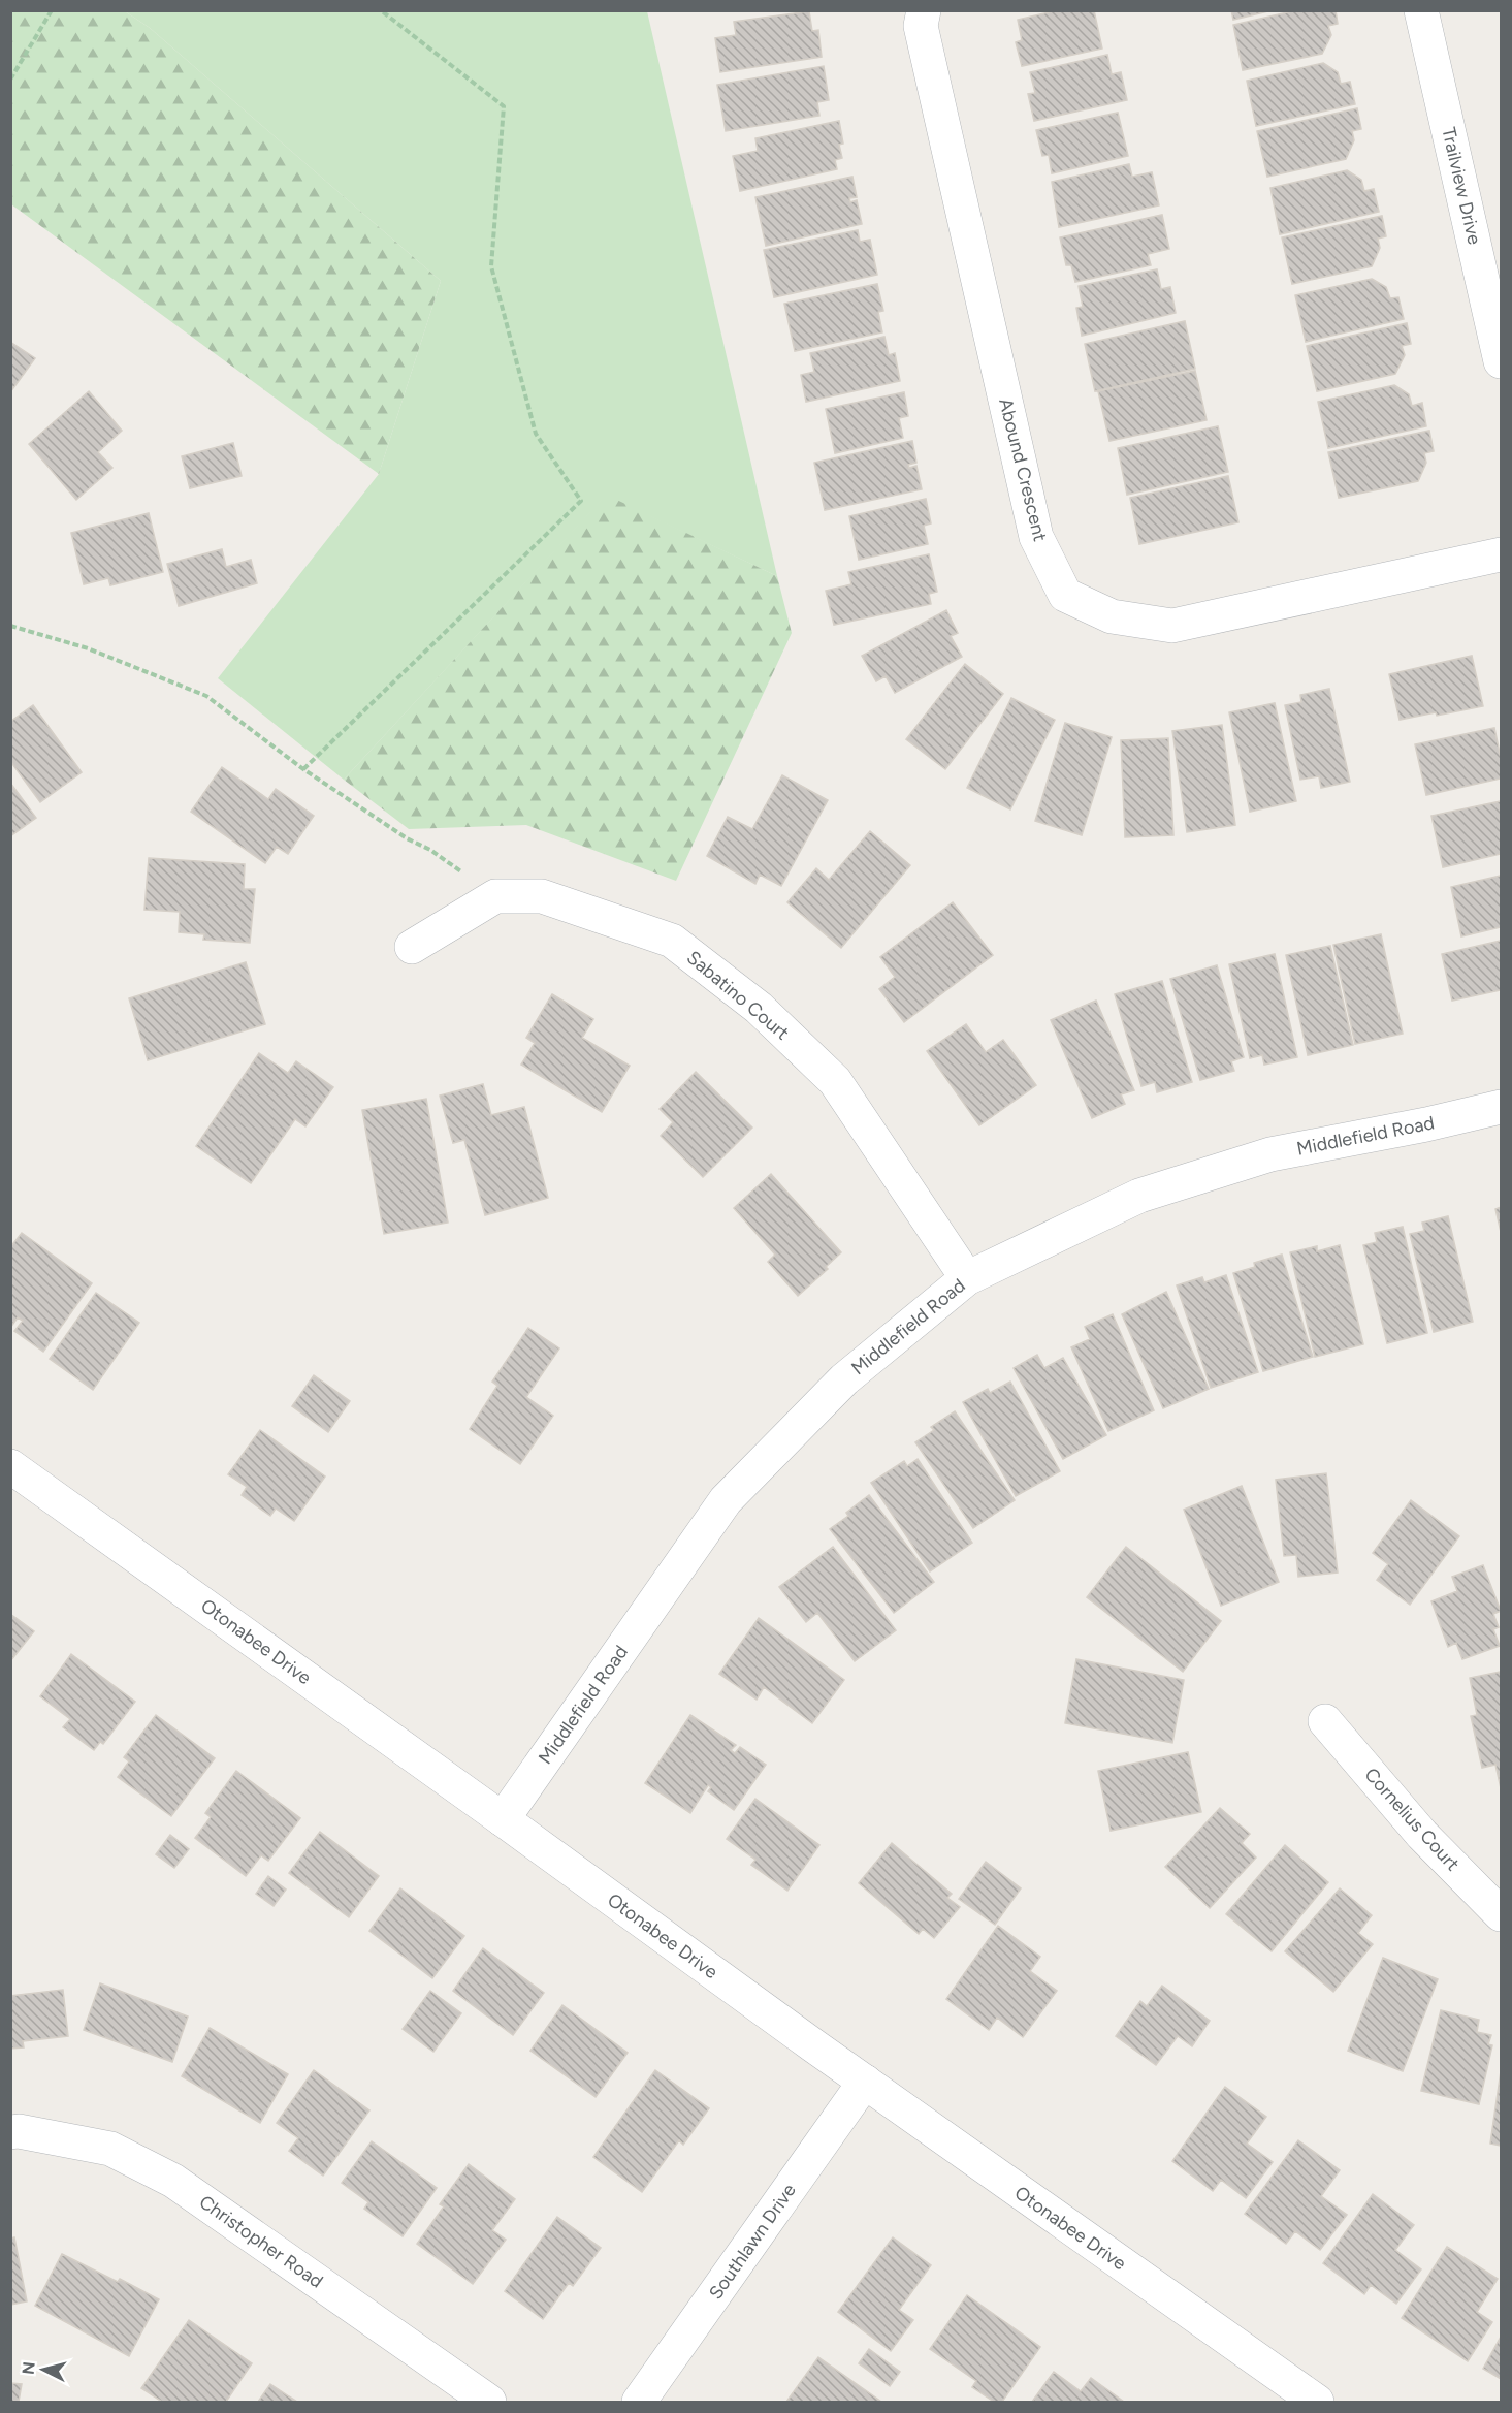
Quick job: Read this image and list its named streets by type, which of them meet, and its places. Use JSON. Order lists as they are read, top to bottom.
{
  "streets": {
    "street": [
      "Trailview Drive",
      "Abound Crescent",
      "Sabatino Court",
      "Middlefield Road",
      "Otonabee Drive",
      "Cornelius Court",
      "Christopher Road",
      "Southlawn Drive"
    ]
  },
  "crossings": [
    ["Sabatino Court", "Middlefield Road"],
    ["Middlefield Road", "Otonabee Drive"],
    ["Otonabee Drive", "Southlawn Drive"]
  ],
  "north": "left"
}
